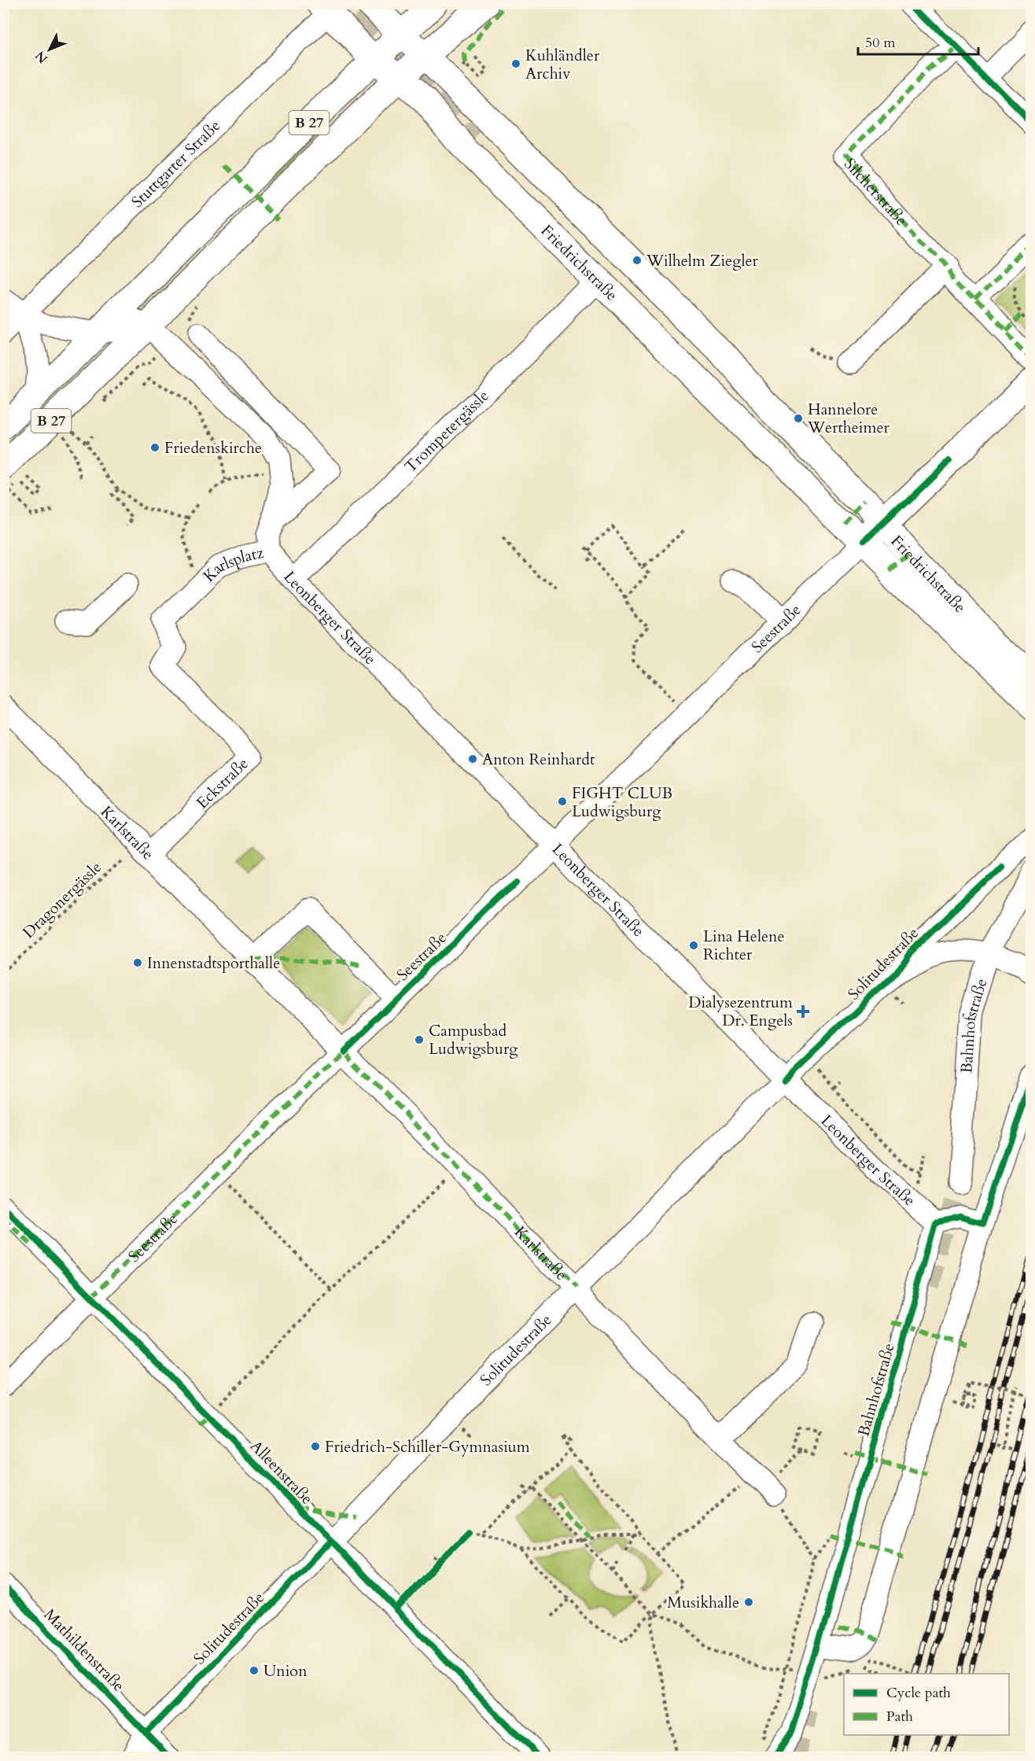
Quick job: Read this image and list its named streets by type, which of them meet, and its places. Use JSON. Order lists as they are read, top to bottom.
{
  "streets": {
    "main road": ["B 27", "Friedrichstraße"],
    "street": [
      "Stuttgarter Straße",
      "Silcherstraße",
      "Trompetergässle",
      "Karlsplatz",
      "Leonberger Straße",
      "Seestraße",
      "Eckstraße",
      "Karlstraße",
      "Solitudestraße",
      "Bahnhofstraße",
      "Alleenstraße",
      "Mathildenstraße"
    ],
    "path": ["Dragonergässle"]
  },
  "crossings": [
    ["B 27", "Friedrichstraße"],
    ["B 27", "Karlsplatz"],
    ["Friedrichstraße", "Trompetergässle"],
    ["Friedrichstraße", "Seestraße"],
    ["Trompetergässle", "Leonberger Straße"],
    ["Karlsplatz", "Leonberger Straße"],
    ["Karlsplatz", "Eckstraße"],
    ["Leonberger Straße", "Seestraße"],
    ["Leonberger Straße", "Solitudestraße"],
    ["Leonberger Straße", "Bahnhofstraße"],
    ["Seestraße", "Karlstraße"],
    ["Seestraße", "Alleenstraße"],
    ["Eckstraße", "Karlstraße"],
    ["Eckstraße", "Dragonergässle"],
    ["Karlstraße", "Dragonergässle"],
    ["Karlstraße", "Solitudestraße"],
    ["Solitudestraße", "Bahnhofstraße"],
    ["Solitudestraße", "Alleenstraße"],
    ["Solitudestraße", "Mathildenstraße"]
  ],
  "places": {
    "other": [
      "Kuhländler Archiv",
      "Wilhelm Ziegler",
      "Hannelore Wertheimer",
      "Friedenskirche",
      "Anton Reinhardt",
      "FIGHT CLUB Ludwigsburg",
      "Lina Helene Richter",
      "Innenstadtsporthalle",
      "Campusbad Ludwigsburg",
      "Friedrich-Schiller-Gymnasium",
      "Musikhalle",
      "Union"
    ],
    "health": ["Dialysezentrum Dr. Engels"]
  },
  "legend": ["Cycle path", "Path"],
  "scale_bar": "50 m",
  "north": "bottom left"
}
